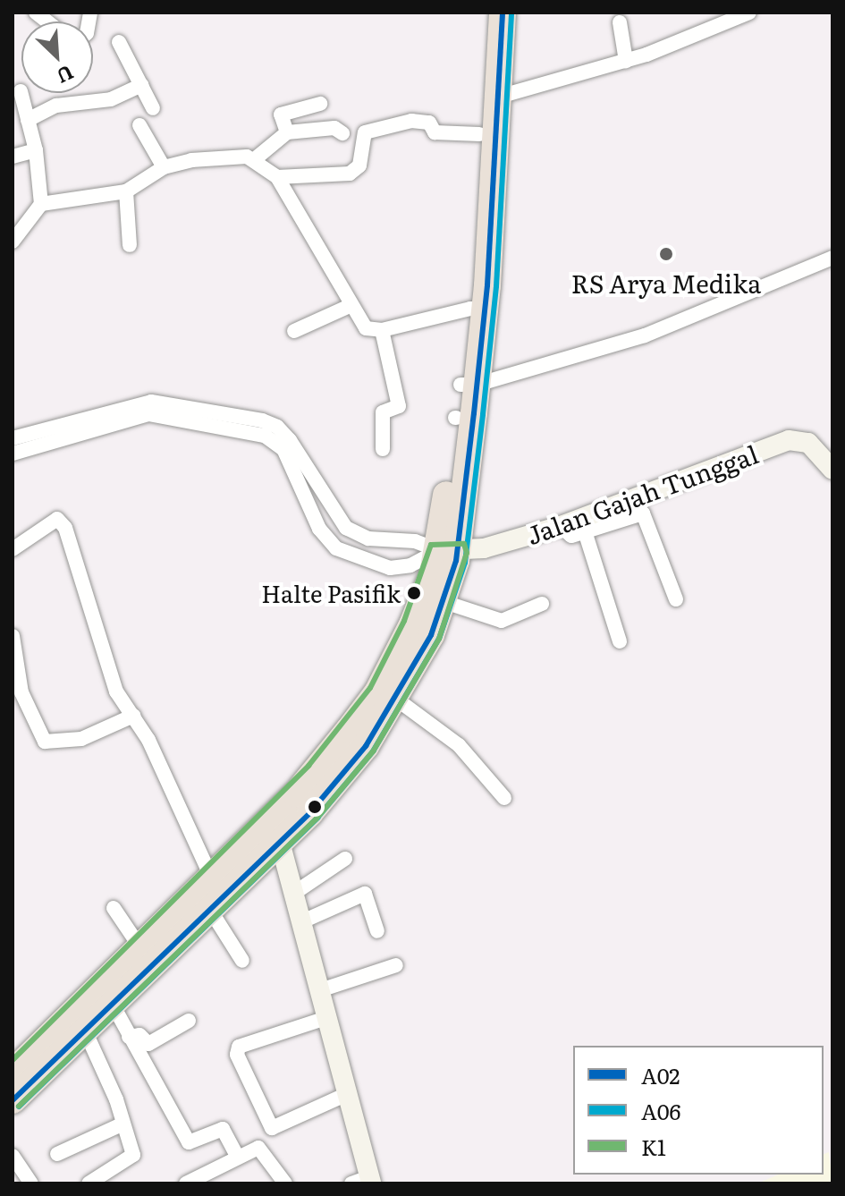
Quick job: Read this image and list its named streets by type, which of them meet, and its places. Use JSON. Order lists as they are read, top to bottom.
{
  "streets": {
    "street": ["Jalan Gajah Tunggal"]
  },
  "places": ["RS Arya Medika", "Halte Pasifik"],
  "lines": ["transit line A02", "transit line A06", "transit line K1"],
  "legend": ["A02", "A06", "K1"],
  "north": "bottom right"
}
